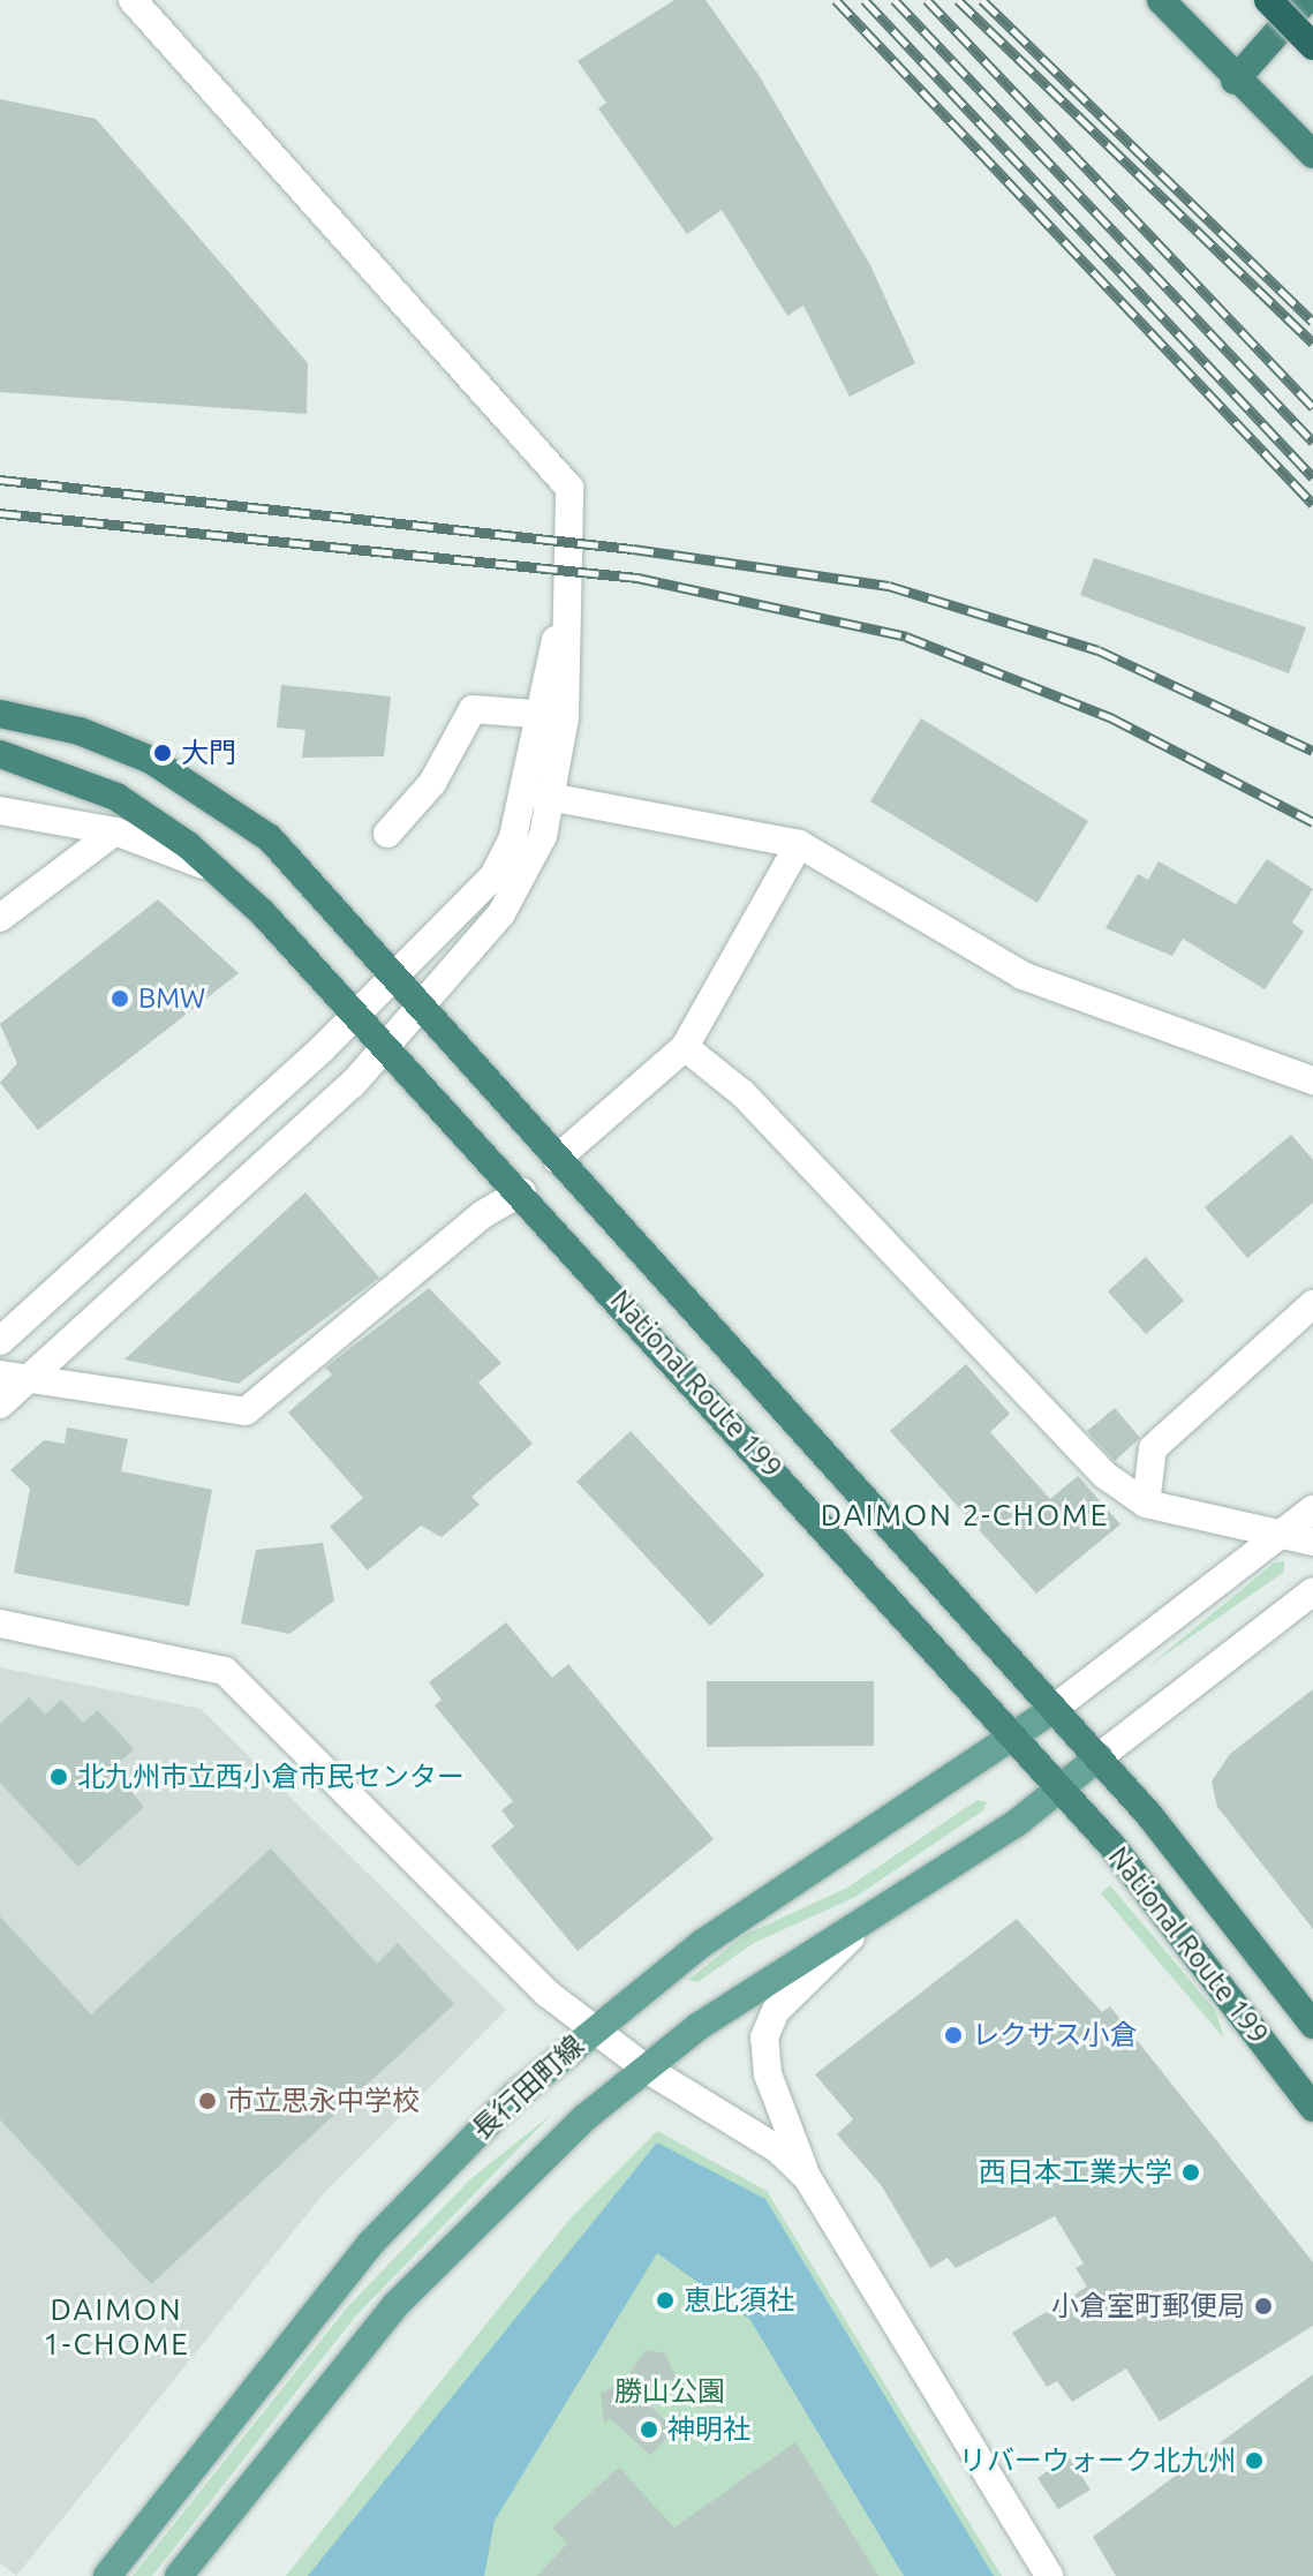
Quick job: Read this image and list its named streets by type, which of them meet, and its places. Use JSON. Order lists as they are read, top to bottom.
{
  "streets": {
    "highway": ["National Route 199"],
    "main road": ["長行田町線"]
  },
  "crossings": [
    ["National Route 199", "長行田町線"]
  ],
  "districts": ["DAIMON 2-CHOME", "DAIMON 1-CHOME"],
  "parks": ["勝山公園"],
  "places": [
    "大門",
    "BMW",
    "北九州市立西小倉市民センター",
    "レクサス小倉",
    "市立思永中学校",
    "西日本工業大学",
    "恵比須社",
    "小倉室町郵便局",
    "神明社",
    "リバーウォーク北九州"
  ]
}
